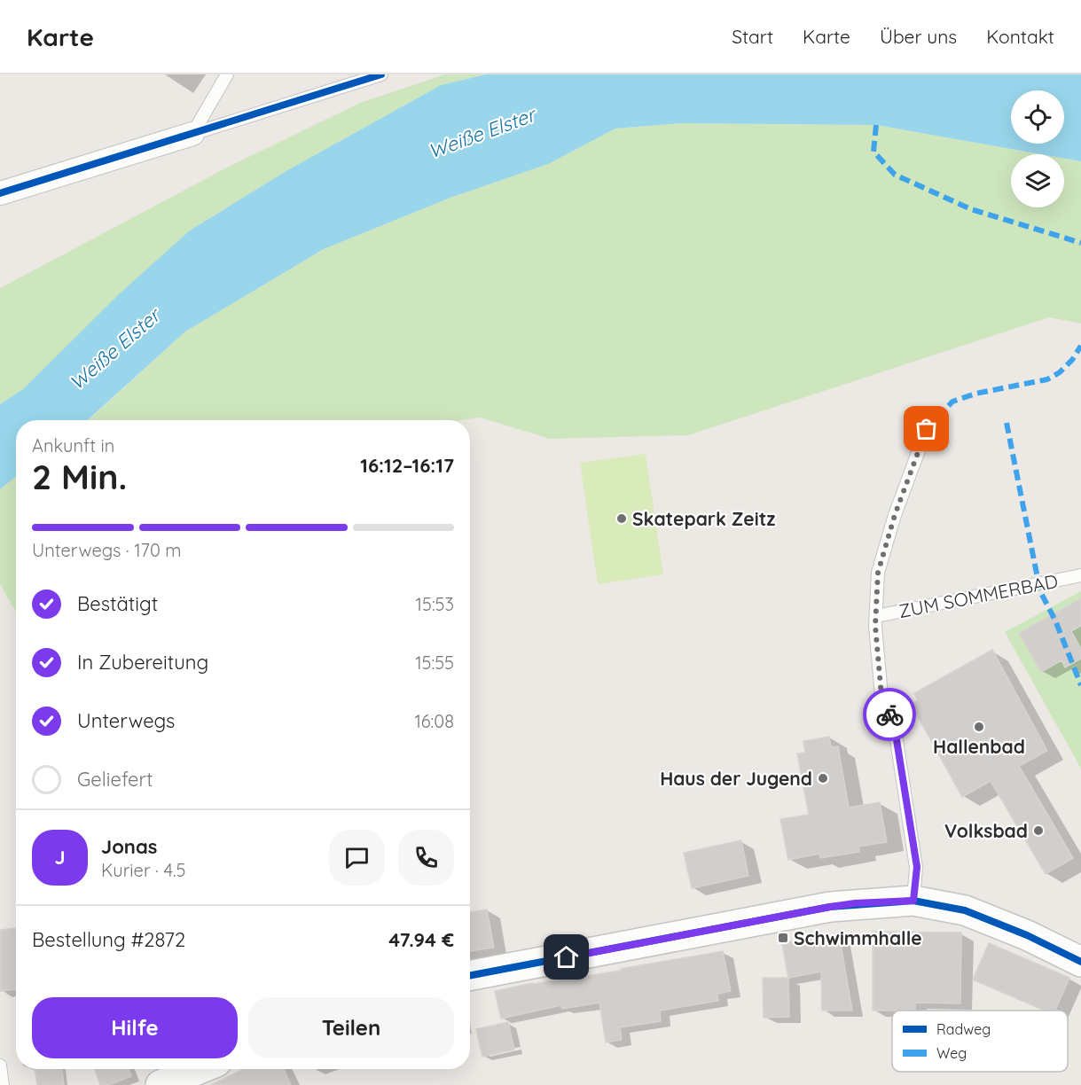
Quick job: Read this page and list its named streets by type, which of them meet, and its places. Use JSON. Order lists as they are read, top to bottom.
{
  "streets": {
    "lane": ["ZUM SOMMERBAD"]
  },
  "water": ["Weiße Elster"],
  "places": {
    "other": [
      "Skatepark Zeitz",
      "Hallenbad",
      "Haus der Jugend",
      "Volksbad"
    ],
    "transit": ["Schwimmhalle"]
  },
  "legend": ["Radweg", "Weg"],
  "page": {
    "header": "Karte",
    "nav": [
      "Start",
      "Karte",
      "Über uns",
      "Kontakt"
    ],
    "heading": ["2 Min.", "Ankunft in", "16:12–16:17"],
    "panel": [
      "Jonas",
      "Kurier · 4.5",
      "Bestellung #2872",
      "47.94 €"
    ],
    "bar": "Unterwegs · 170 m",
    "list": [
      ["Bestätigt", "15:53"],
      ["In Zubereitung", "15:55"],
      ["Unterwegs", "16:08"],
      "Geliefert"
    ],
    "round": "J",
    "buttons": ["Hilfe", "Teilen"]
  }
}
